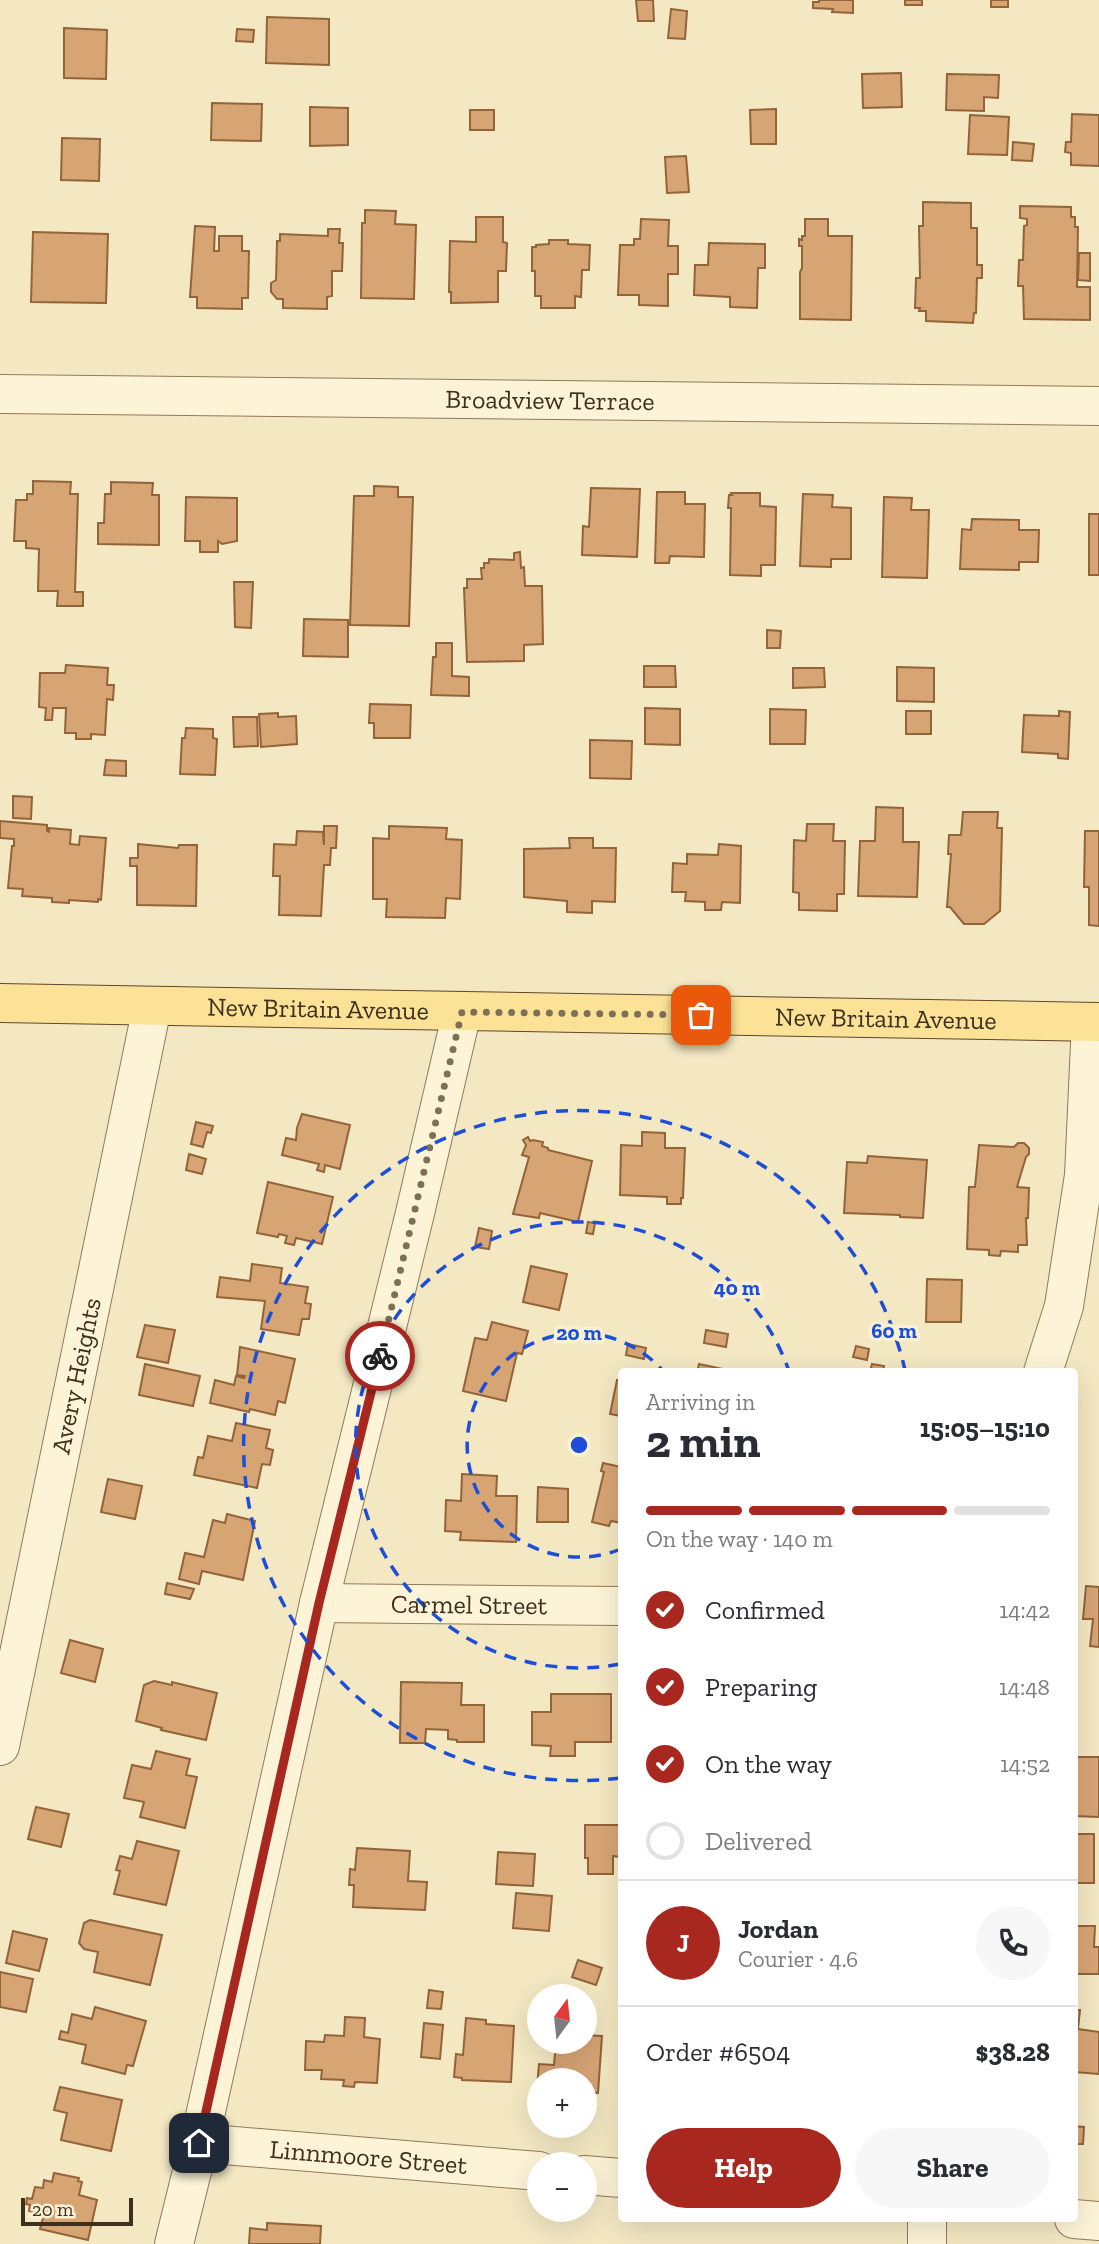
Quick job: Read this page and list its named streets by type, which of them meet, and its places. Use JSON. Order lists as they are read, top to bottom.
{
  "streets": {
    "main road": ["New Britain Avenue"],
    "street": [
      "Broadview Terrace",
      "Avery Heights",
      "Carmel Street",
      "Linnmoore Street"
    ]
  },
  "crossings": [
    ["New Britain Avenue", "Avery Heights"]
  ],
  "scale_bar": "20 m",
  "north": "top",
  "page": {
    "heading": ["2 min", "Arriving in", "15:05–15:10"],
    "panel": [
      "Jordan",
      "Courier · 4.6",
      "Order #6504",
      "$38.28"
    ],
    "bar": "On the way · 140 m",
    "list": [
      ["Confirmed", "14:42"],
      ["Preparing", "14:48"],
      ["On the way", "14:52"],
      "Delivered"
    ],
    "round": "J",
    "map_buttons": ["+", "−"],
    "buttons": ["Help", "Share"],
    "scale": "20 m"
  },
  "rings": ["40 m", "60 m", "20 m"]
}
